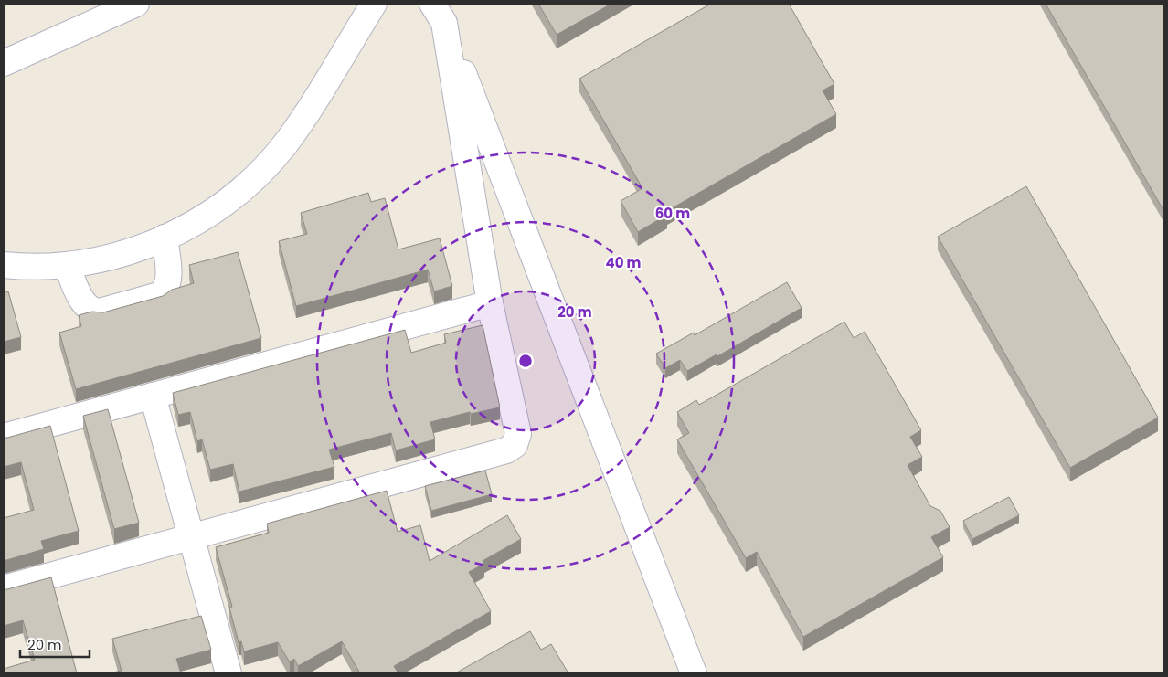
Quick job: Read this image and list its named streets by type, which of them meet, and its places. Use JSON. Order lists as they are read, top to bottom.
{
  "scale_bar": "20 m",
  "rings": ["60 m", "40 m", "20 m"]
}
